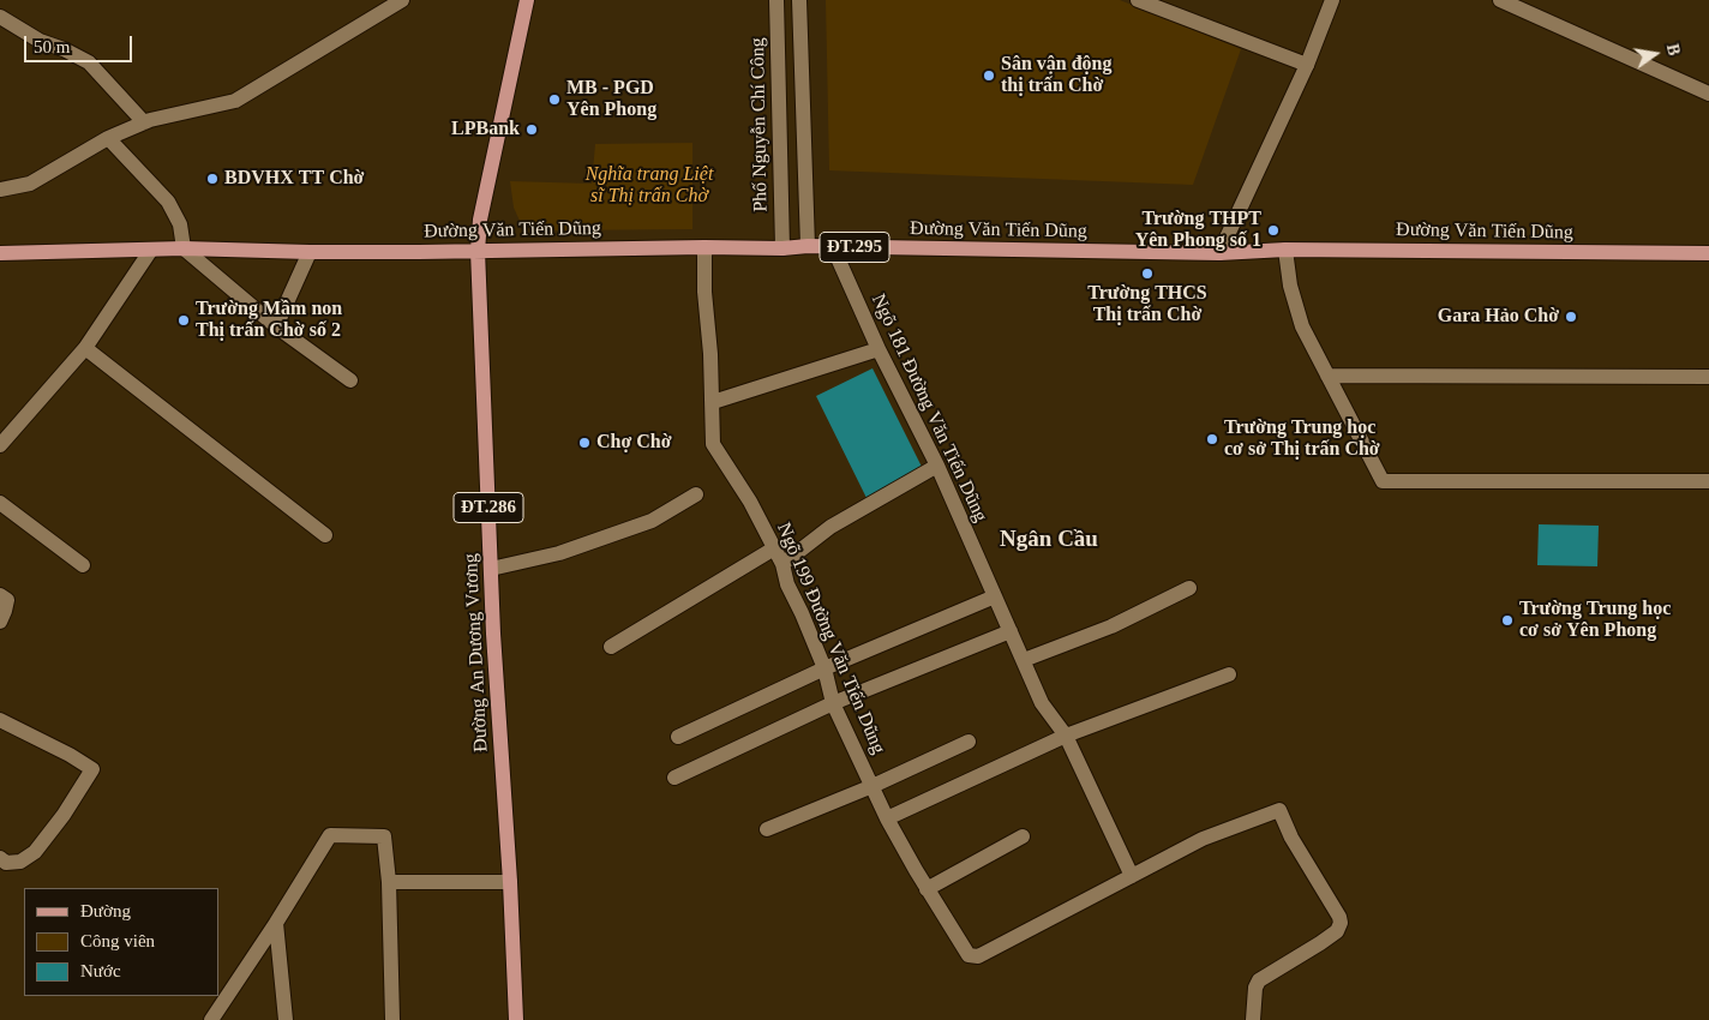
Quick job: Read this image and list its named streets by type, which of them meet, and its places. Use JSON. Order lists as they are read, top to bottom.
{
  "streets": {
    "main road": [
      "Đường Văn Tiến Dũng",
      "ĐT.295",
      "ĐT.286",
      "Đường An Dương Vương"
    ],
    "street": ["Phố Nguyễn Chí Công", "Ngõ 181 Đường Văn Tiến Dũng", "Ngõ 199 Đường Văn Tiến Dũng"]
  },
  "crossings": [
    ["Phố Nguyễn Chí Công", "Đường Văn Tiến Dũng"],
    ["Đường Văn Tiến Dũng", "Ngõ 181 Đường Văn Tiến Dũng"],
    ["Đường Văn Tiến Dũng", "Ngõ 199 Đường Văn Tiến Dũng"],
    ["Đường Văn Tiến Dũng", "Đường An Dương Vương"],
    ["Ngõ 181 Đường Văn Tiến Dũng", "Ngõ 199 Đường Văn Tiến Dũng"]
  ],
  "districts": ["Ngân Cầu"],
  "parks": ["Nghĩa trang Liệt sĩ Thị trấn Chờ"],
  "places": [
    "Sân vận động thị trấn Chờ",
    "MB - PGD Yên Phong",
    "LPBank",
    "BDVHX TT Chờ",
    "Trường THPT Yên Phong số 1",
    "Trường THCS Thị trấn Chờ",
    "Gara Hảo Chờ",
    "Trường Mầm non Thị trấn Chờ số 2",
    "Trường Trung học cơ sở Thị trấn Chờ",
    "Chợ Chờ",
    "Trường Trung học cơ sở Yên Phong"
  ],
  "legend": ["Đường", "Công viên", "Nước"],
  "scale_bar": "50 m",
  "north": "right"
}
